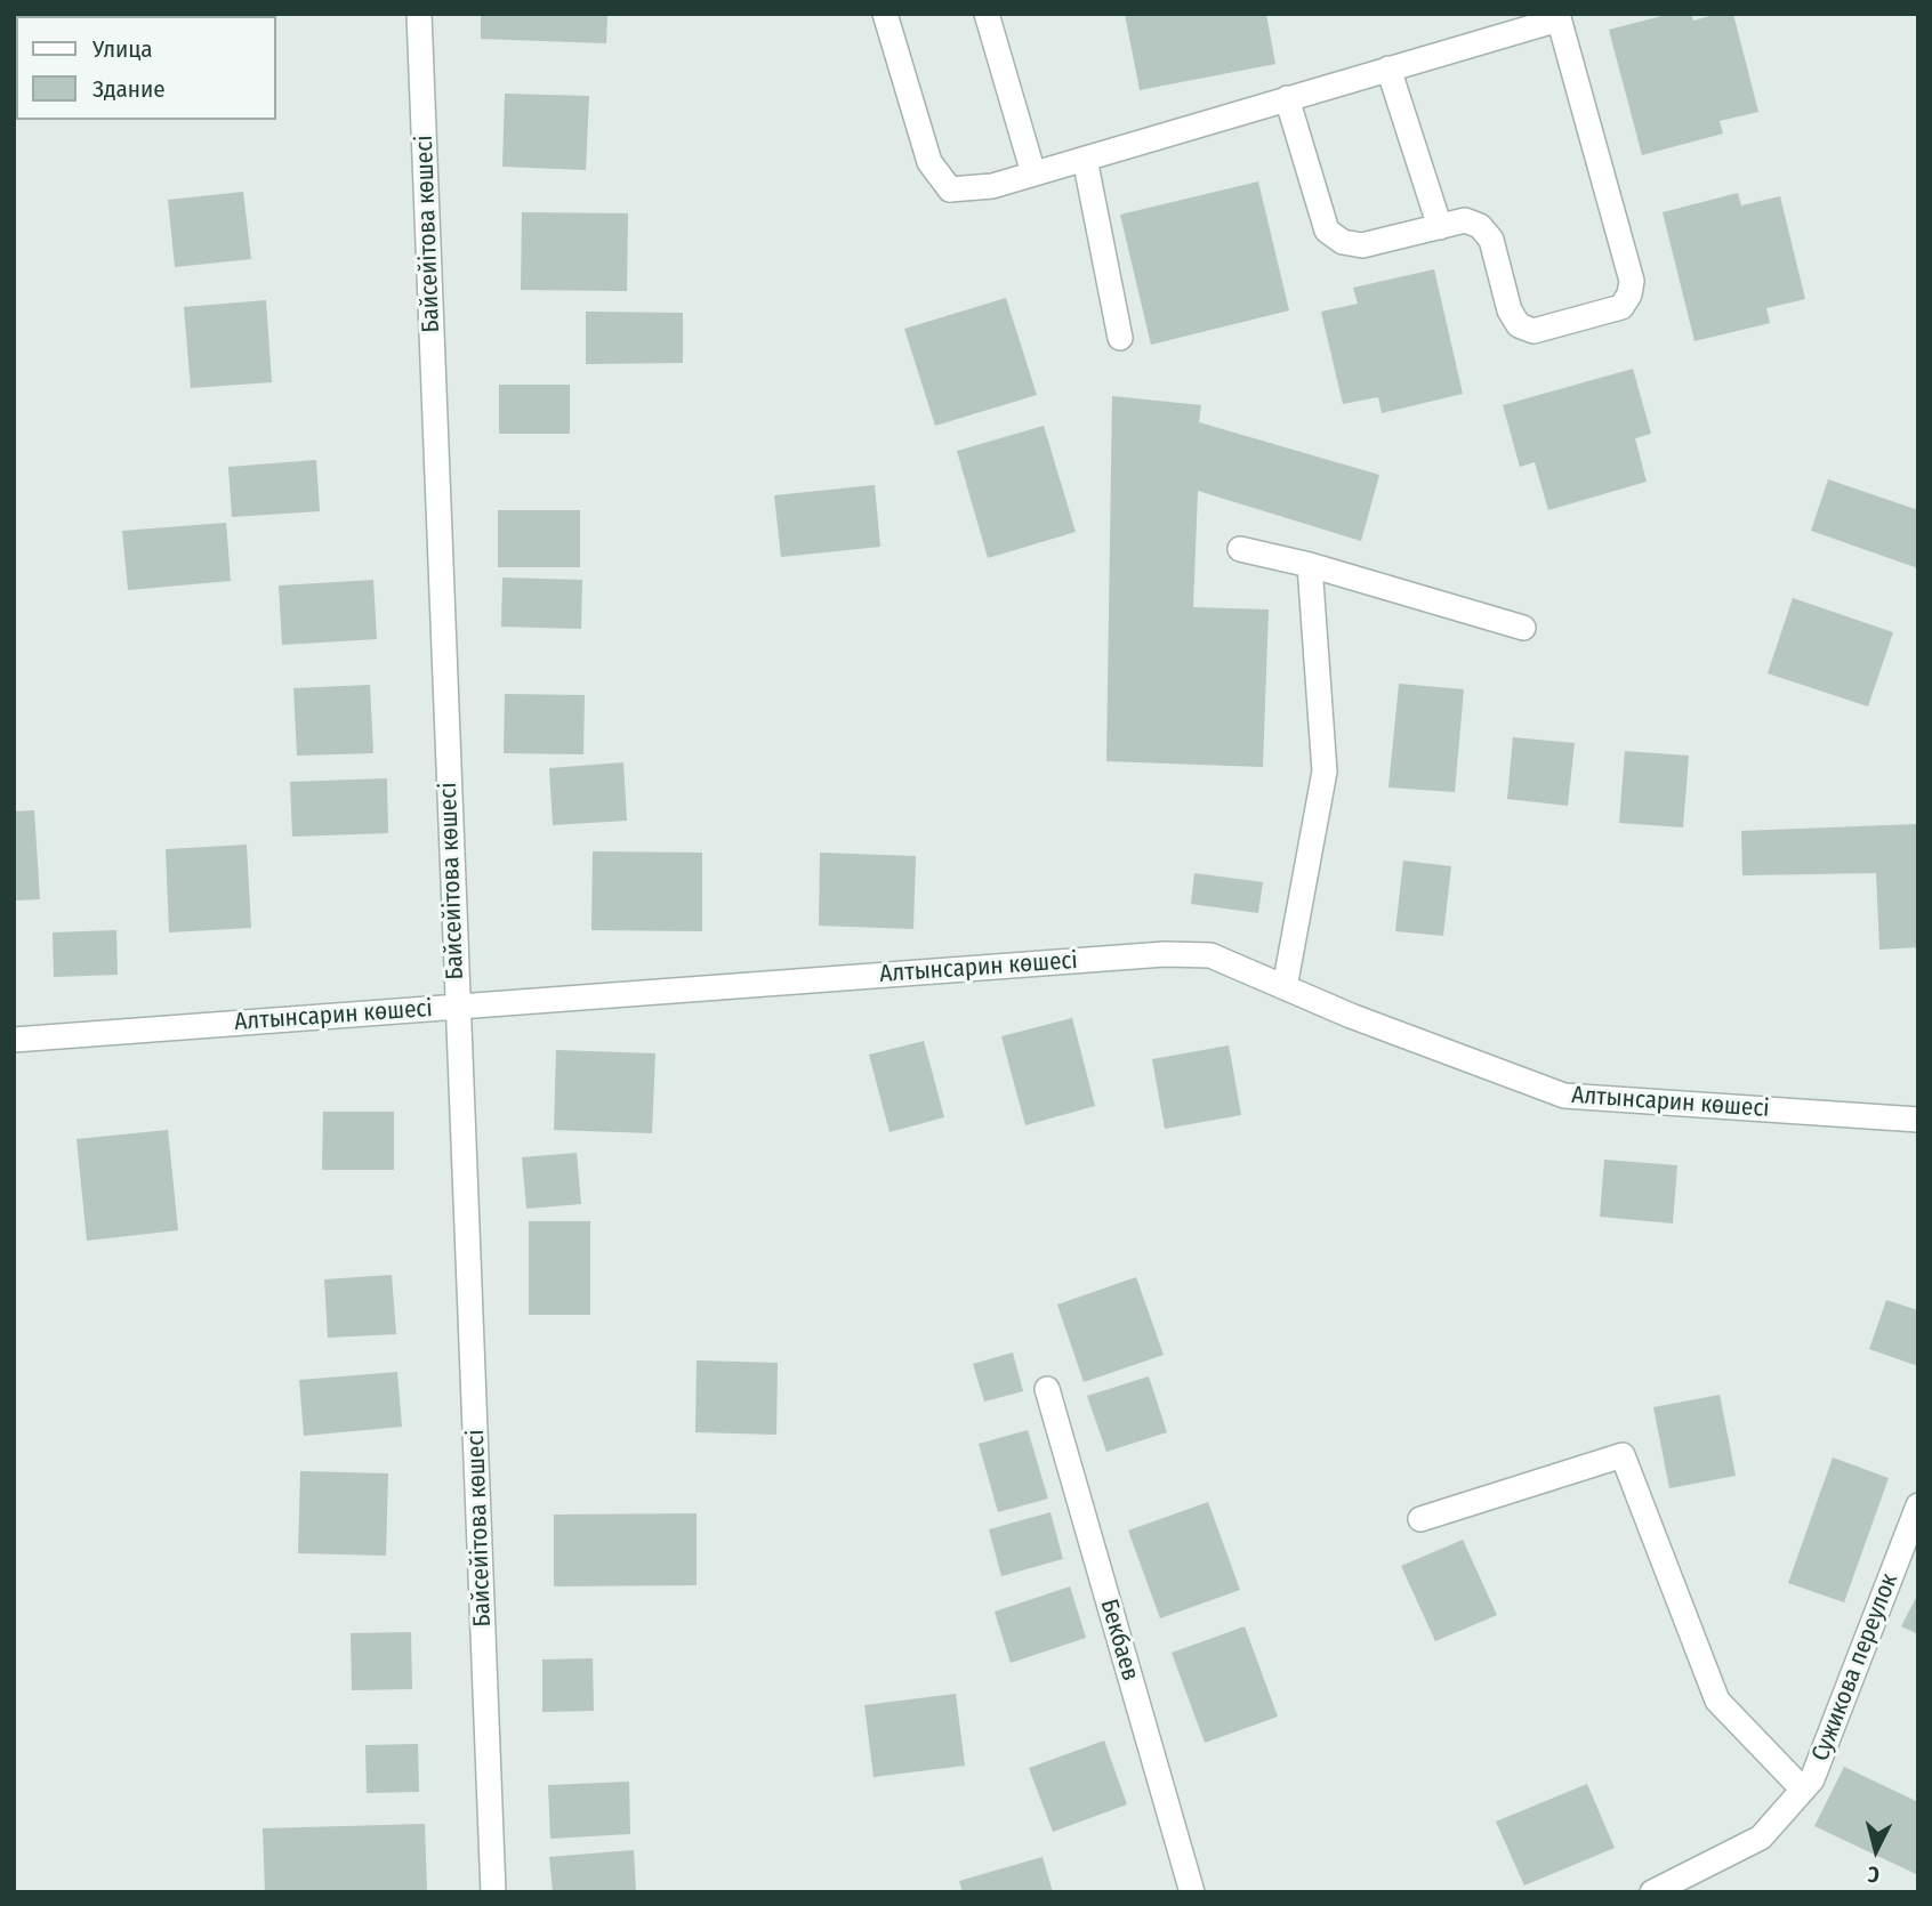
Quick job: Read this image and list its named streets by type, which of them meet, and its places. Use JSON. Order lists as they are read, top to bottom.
{
  "streets": {
    "street": [
      "Байсейітова көшесі",
      "Алтынсарин көшесі",
      "Бекбаев",
      "Сужикова переулок"
    ]
  },
  "crossings": [
    ["Байсейітова көшесі", "Алтынсарин көшесі"]
  ],
  "legend": ["Улица", "Здание"],
  "north": "bottom"
}
